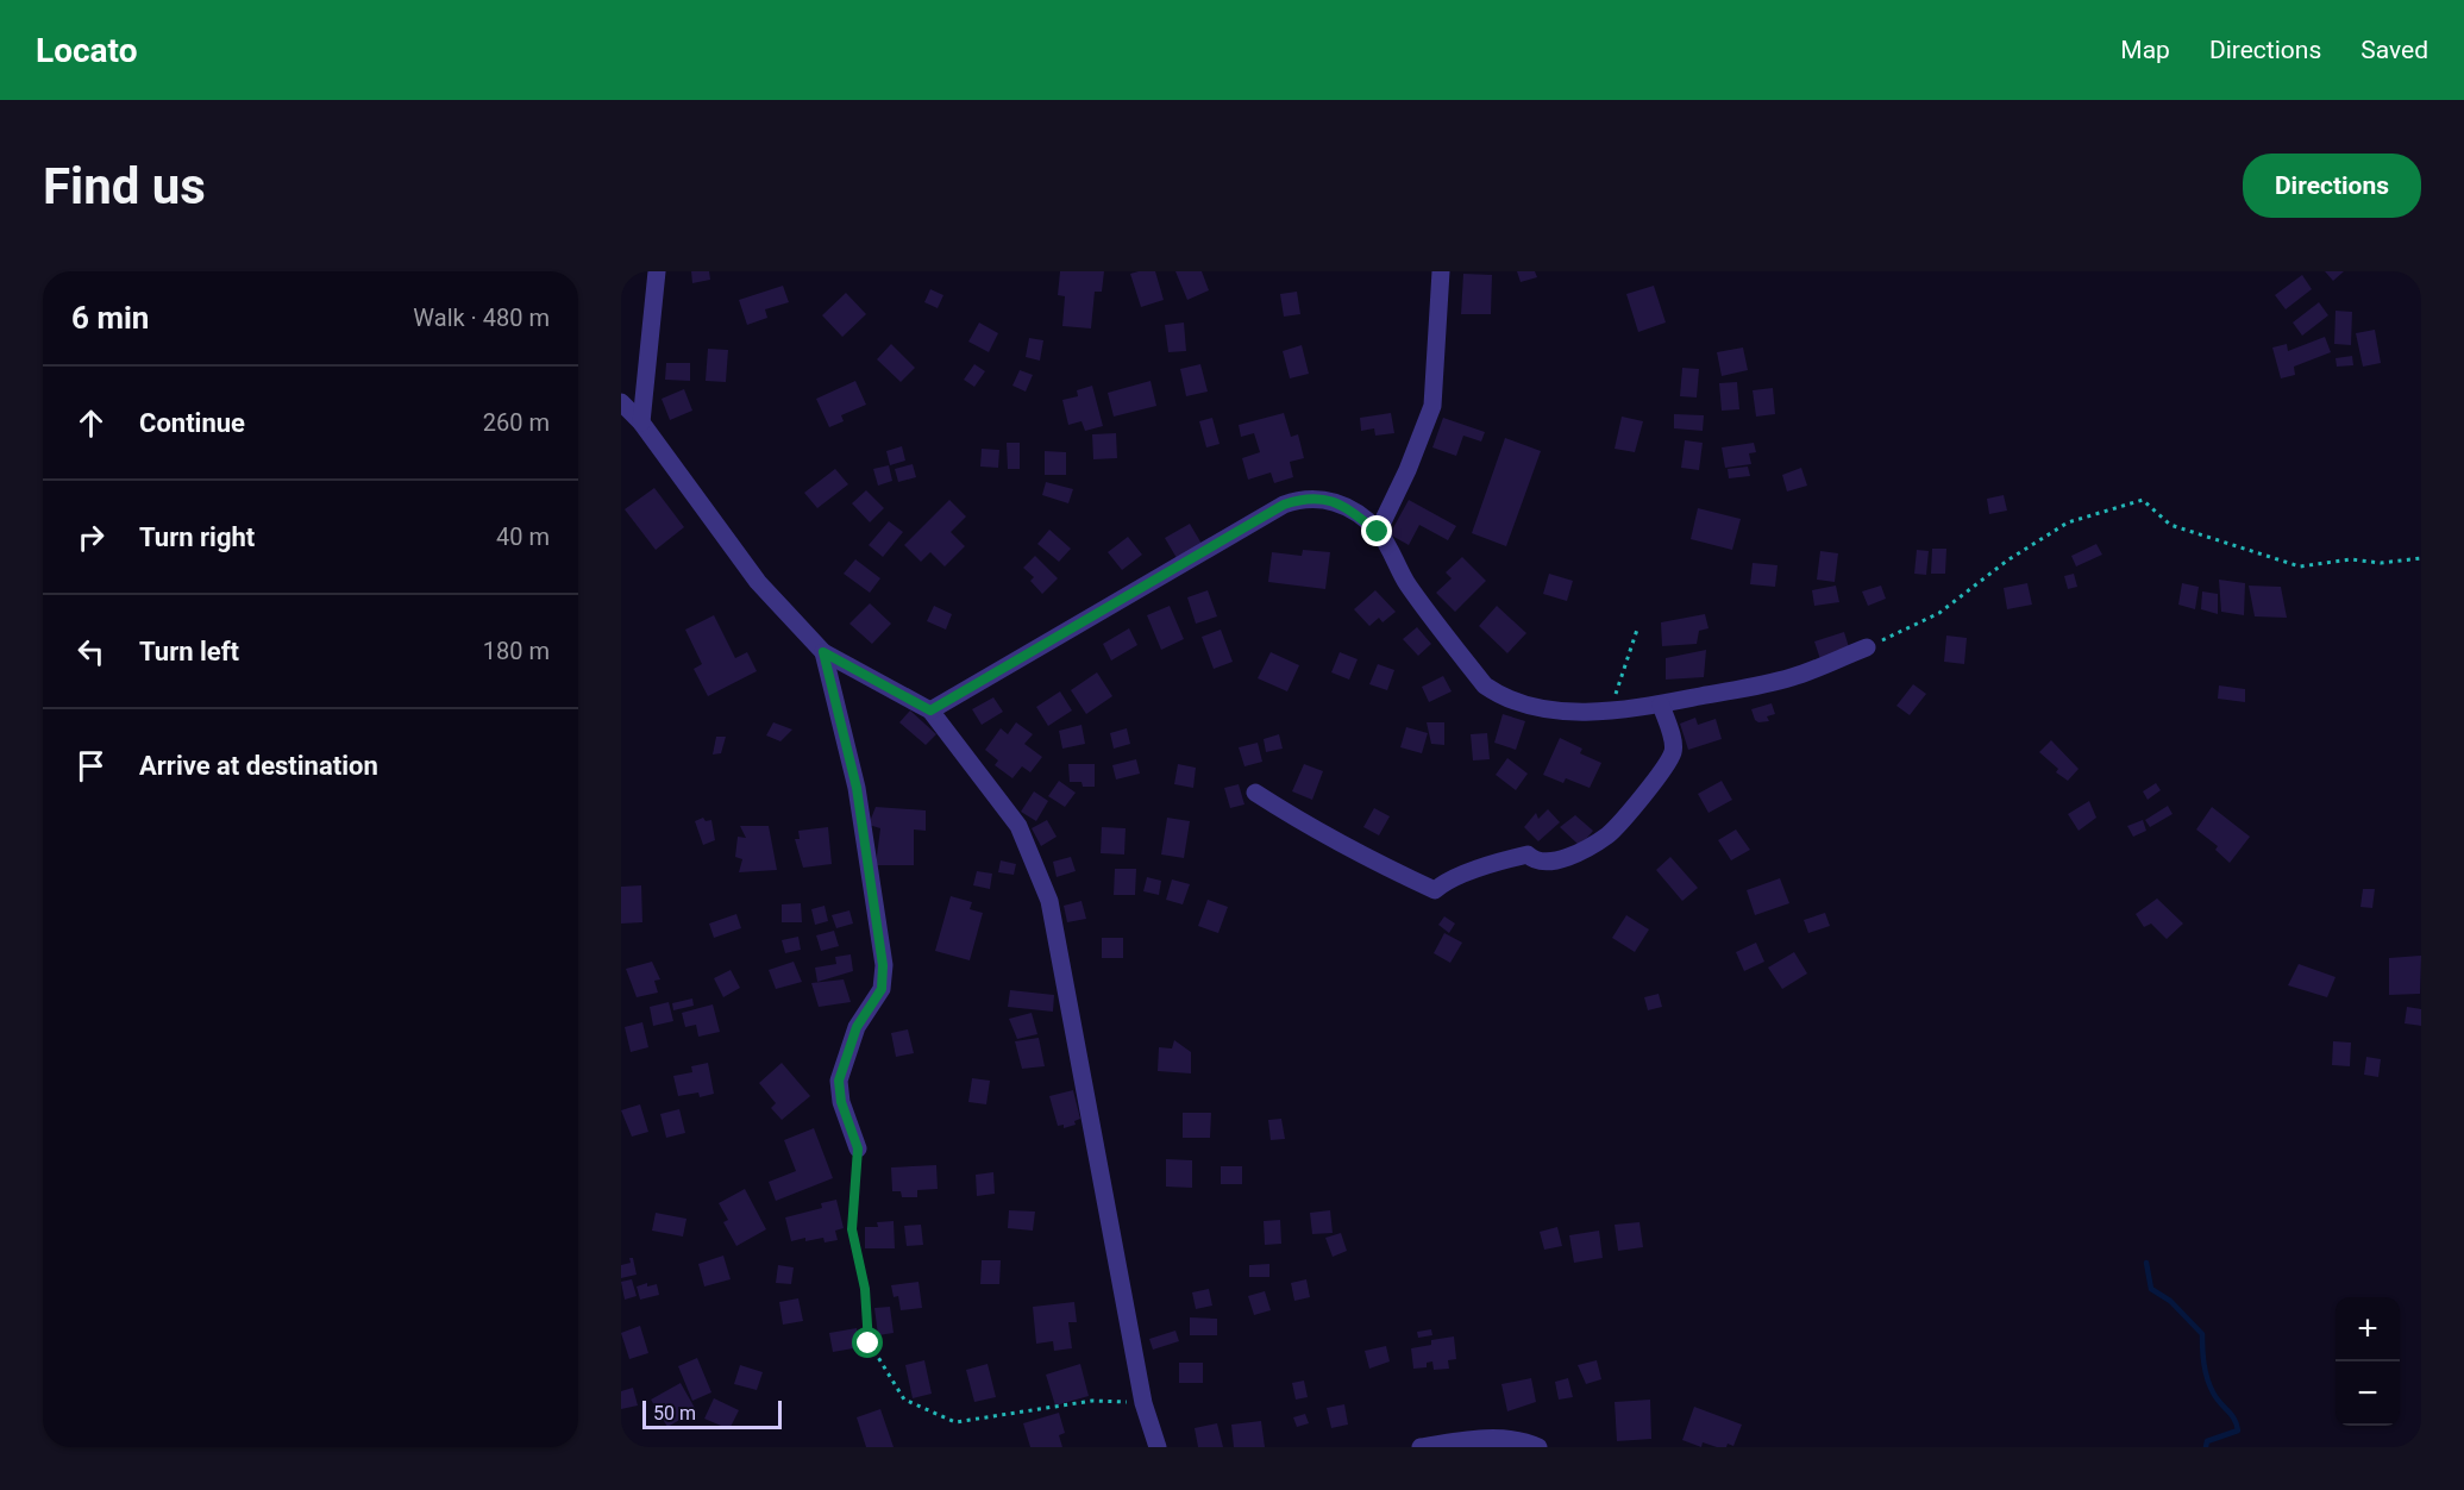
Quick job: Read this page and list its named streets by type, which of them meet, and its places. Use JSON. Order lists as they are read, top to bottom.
{
  "scale_bar": "50 m",
  "page": {
    "header": "Locato",
    "nav": ["Map", "Directions", "Saved"],
    "buttons": "Directions",
    "title": "Find us",
    "heading": ["6 min", "Walk · 480 m"],
    "list": [
      ["Continue", "260 m"],
      ["Turn right", "40 m"],
      ["Turn left", "180 m"],
      "Arrive at destination"
    ],
    "map_buttons": ["+", "−"],
    "scale": "50 m"
  }
}
